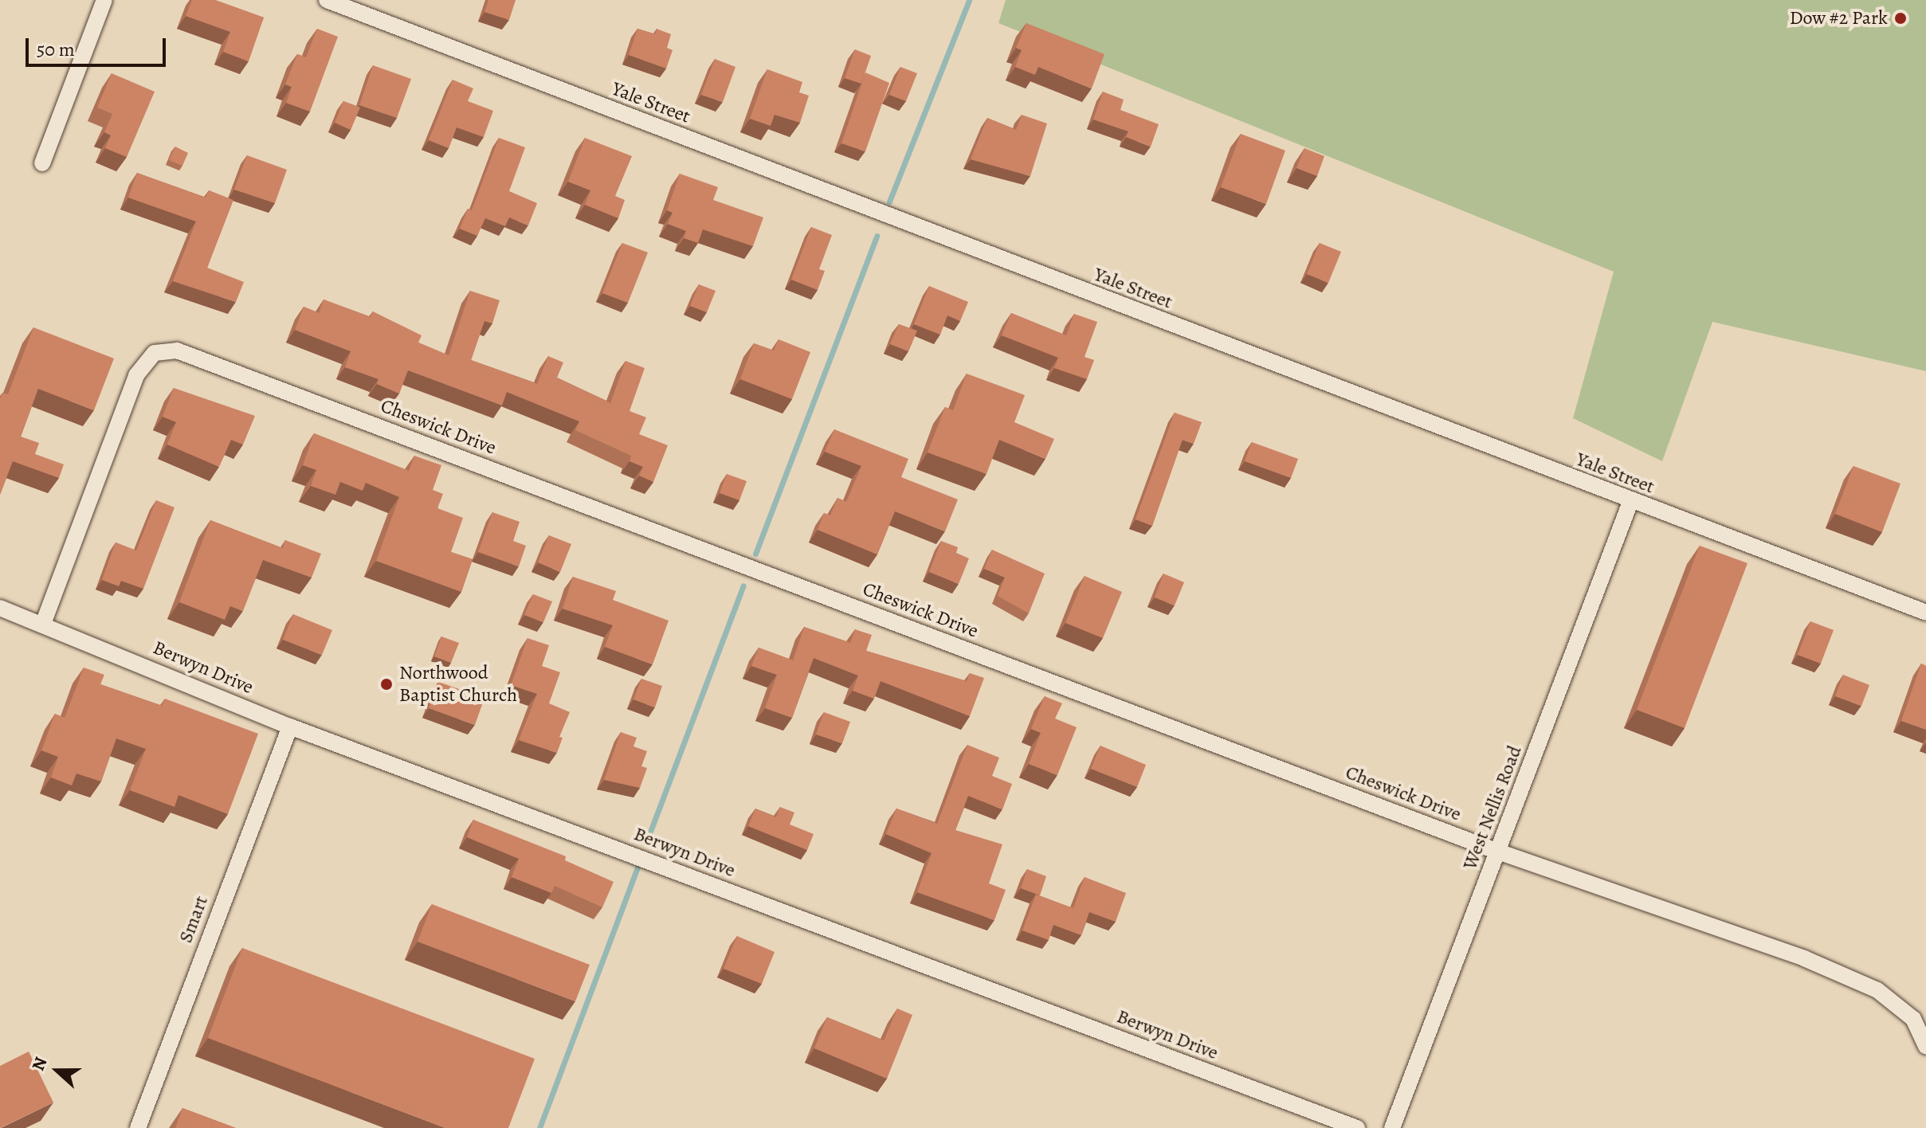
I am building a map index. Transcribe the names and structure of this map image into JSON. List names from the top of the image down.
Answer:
{
  "streets": {
    "street": [
      "Yale Street",
      "Cheswick Drive",
      "Berwyn Drive",
      "West Nellis Road",
      "Smart"
    ]
  },
  "crossings": [
    ["Yale Street", "West Nellis Road"],
    ["Cheswick Drive", "Berwyn Drive"],
    ["Cheswick Drive", "West Nellis Road"],
    ["Berwyn Drive", "Smart"]
  ],
  "places": ["Dow #2 Park", "Northwood Baptist Church"],
  "scale_bar": "50 m",
  "north": "left"
}
